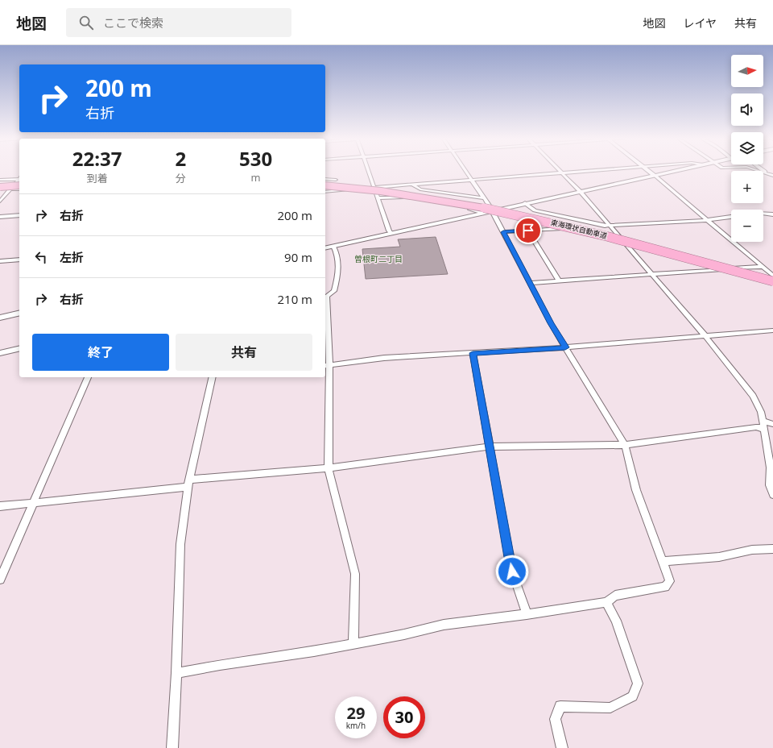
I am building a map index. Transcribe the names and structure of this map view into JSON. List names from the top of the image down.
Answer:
{
  "streets": {
    "highway": ["東海環状自動車道"]
  },
  "districts": ["曽根町二丁目"],
  "north": "right",
  "page": {
    "header": "地図",
    "search": "ここで検索",
    "nav": ["地図", "レイヤ", "共有"],
    "map_buttons": ["+", "−"],
    "turn": ["200 m", "右折"],
    "eta": [
      "22:37",
      "到着",
      "2",
      "分",
      "530",
      "m"
    ],
    "list": [
      {
        "name": "右折",
        "value": "200 m"
      },
      {
        "name": "左折",
        "value": "90 m"
      },
      {
        "name": "右折",
        "value": "210 m"
      }
    ],
    "buttons": ["終了", "共有"],
    "speed": "29 km/h",
    "limit": "30"
  }
}
